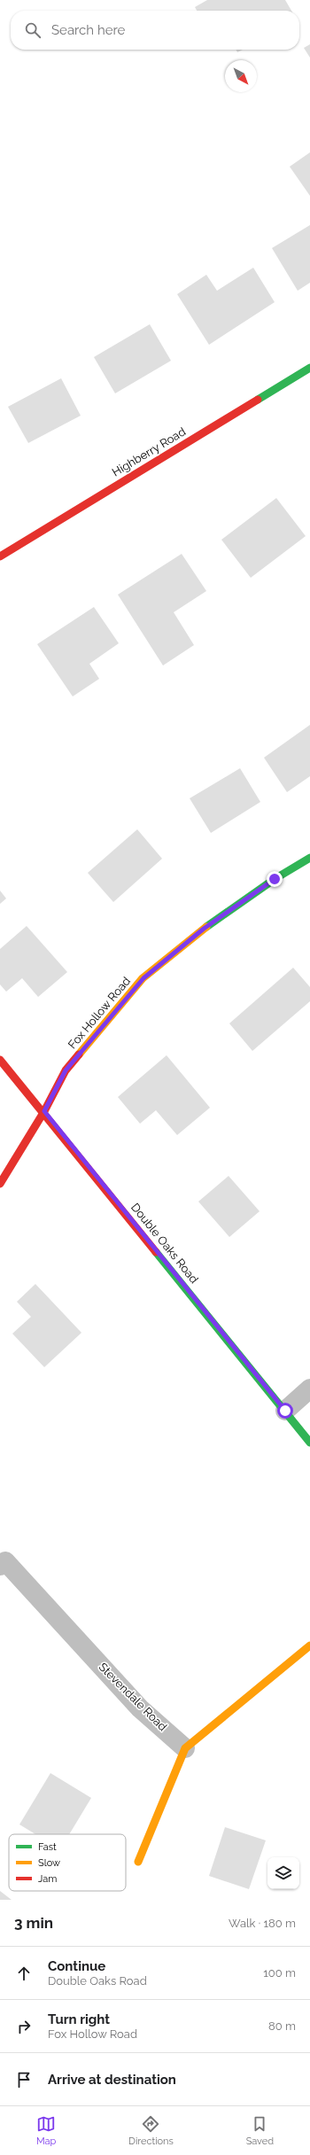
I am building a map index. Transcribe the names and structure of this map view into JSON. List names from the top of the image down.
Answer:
{
  "streets": {
    "street": [
      "Highberry Road",
      "Fox Hollow Road",
      "Double Oaks Road",
      "Stevendale Road"
    ]
  },
  "crossings": [
    ["Fox Hollow Road", "Double Oaks Road"]
  ],
  "legend": ["Fast", "Slow", "Jam"],
  "north": "bottom right",
  "page": {
    "search": "Search here",
    "heading": ["3 min", "Walk · 180 m"],
    "list": [
      ["Continue", "Double Oaks Road", "100 m"],
      ["Turn right", "Fox Hollow Road", "80 m"],
      "Arrive at destination"
    ],
    "nav": ["Map", "Directions", "Saved"]
  }
}
